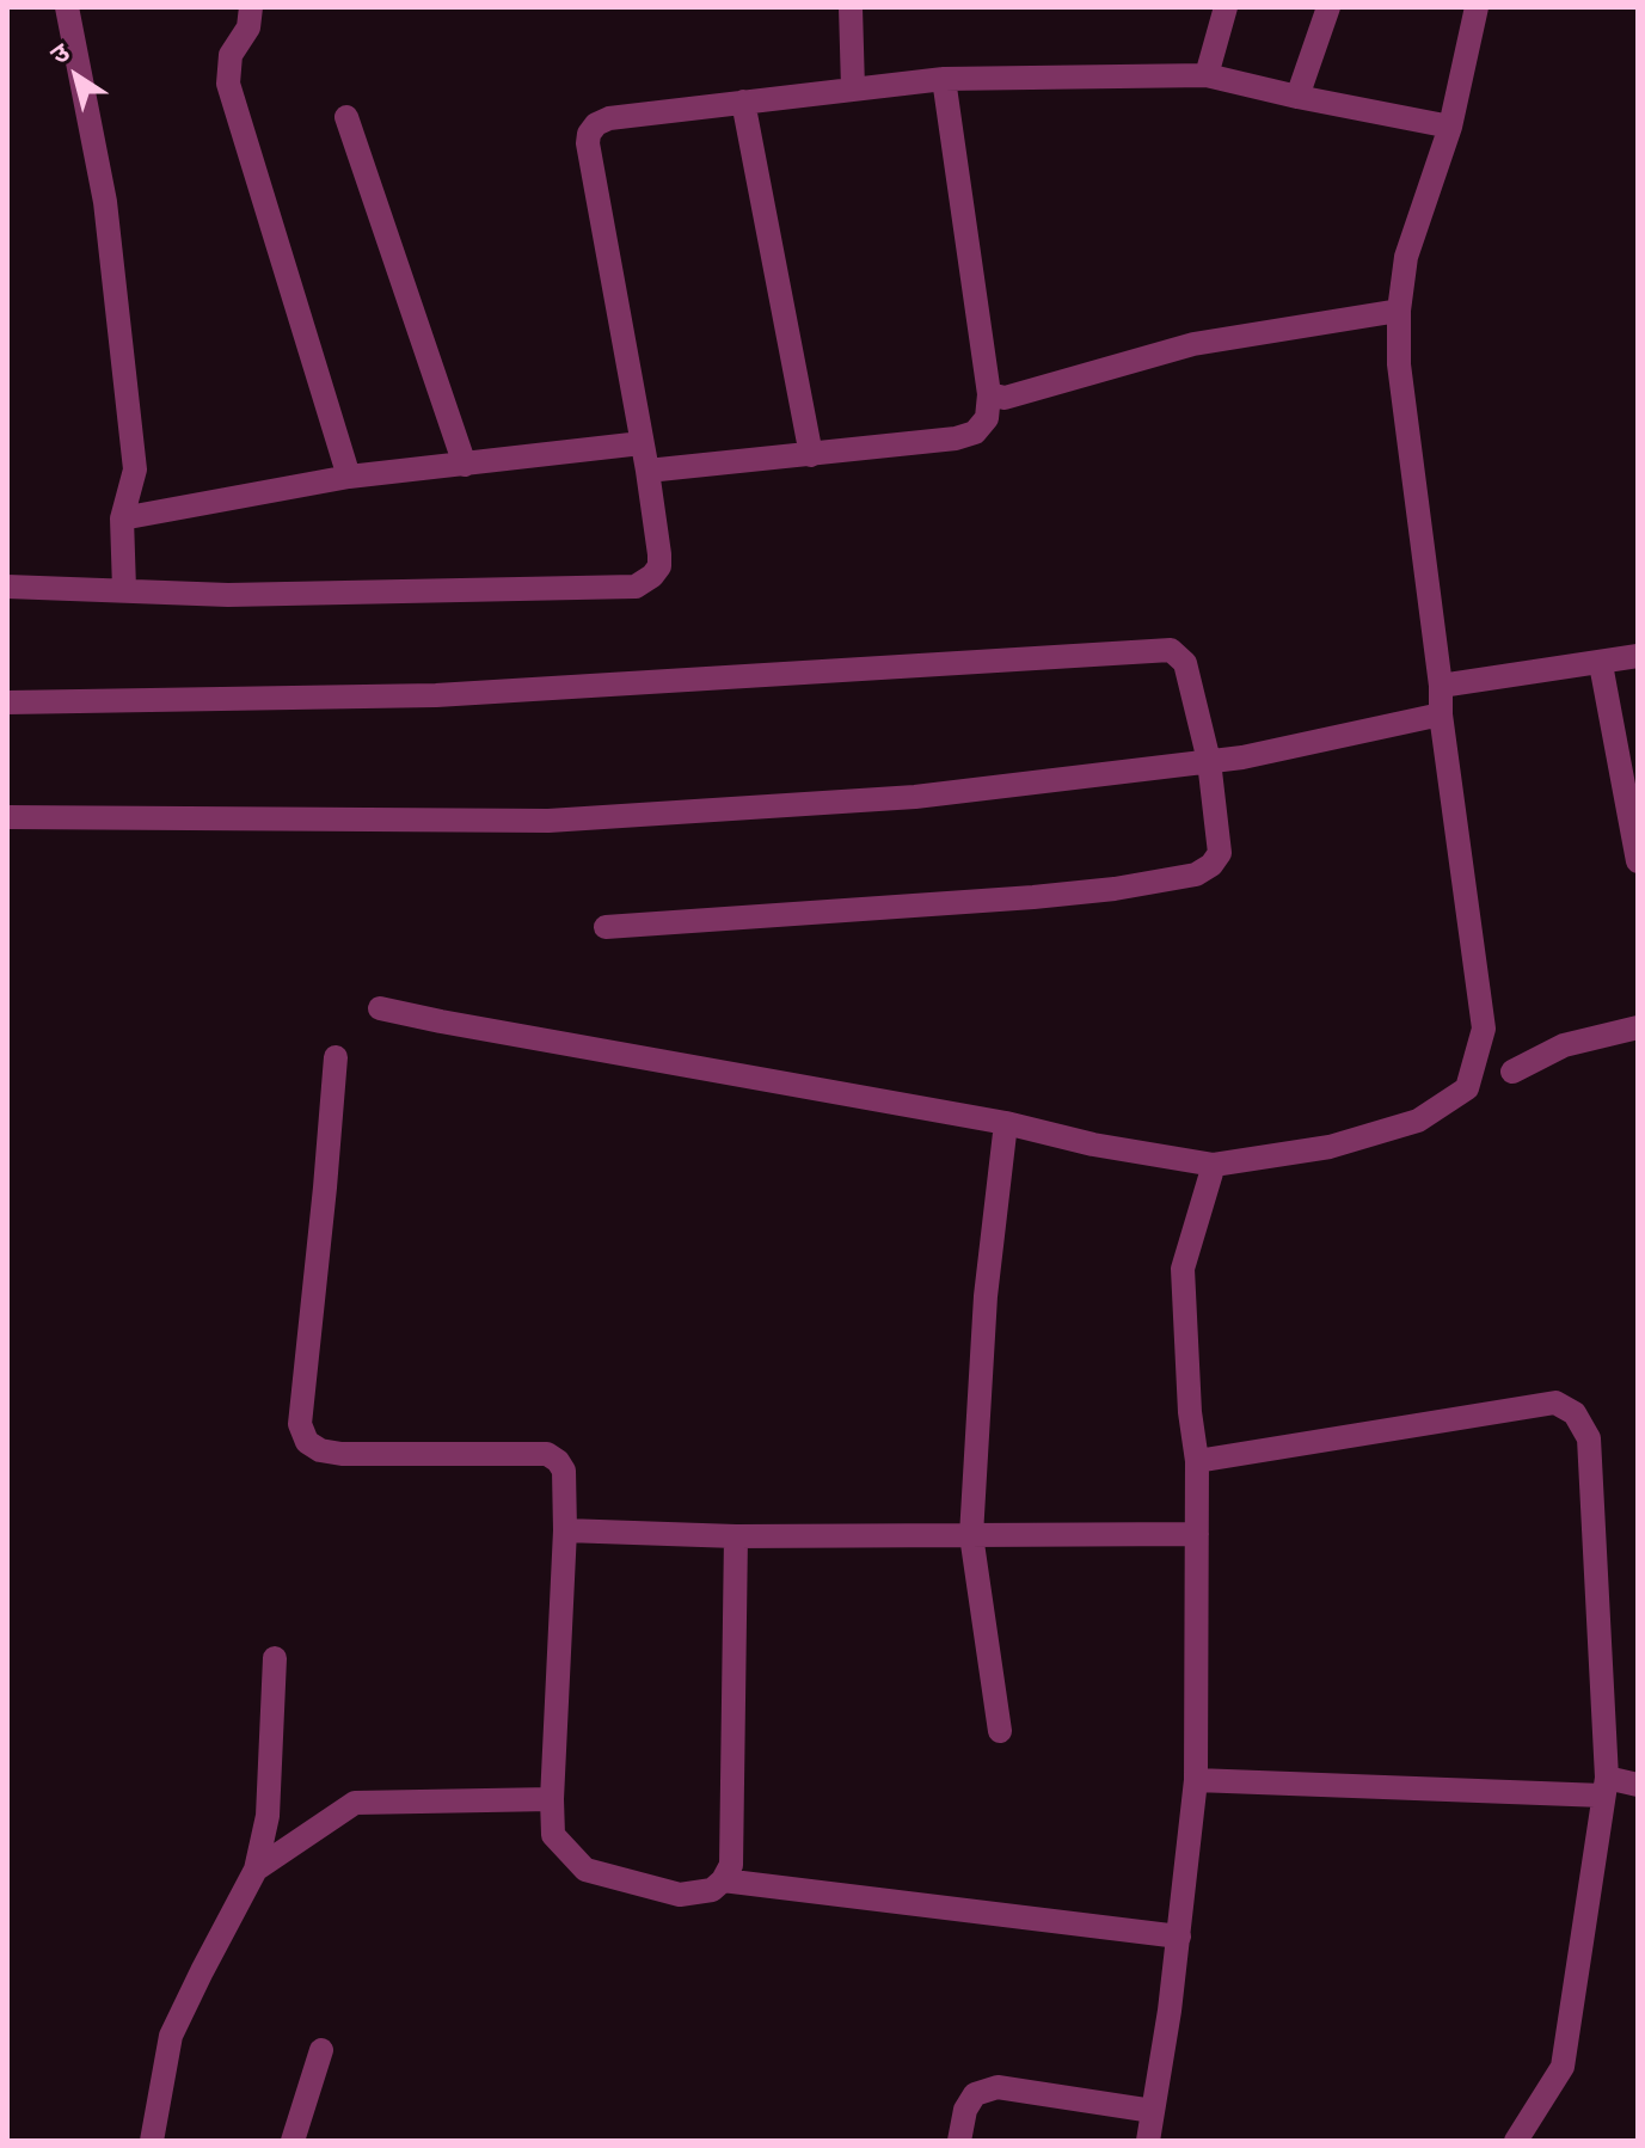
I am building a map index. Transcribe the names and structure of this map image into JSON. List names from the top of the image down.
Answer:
{
  "north": "top left"
}
